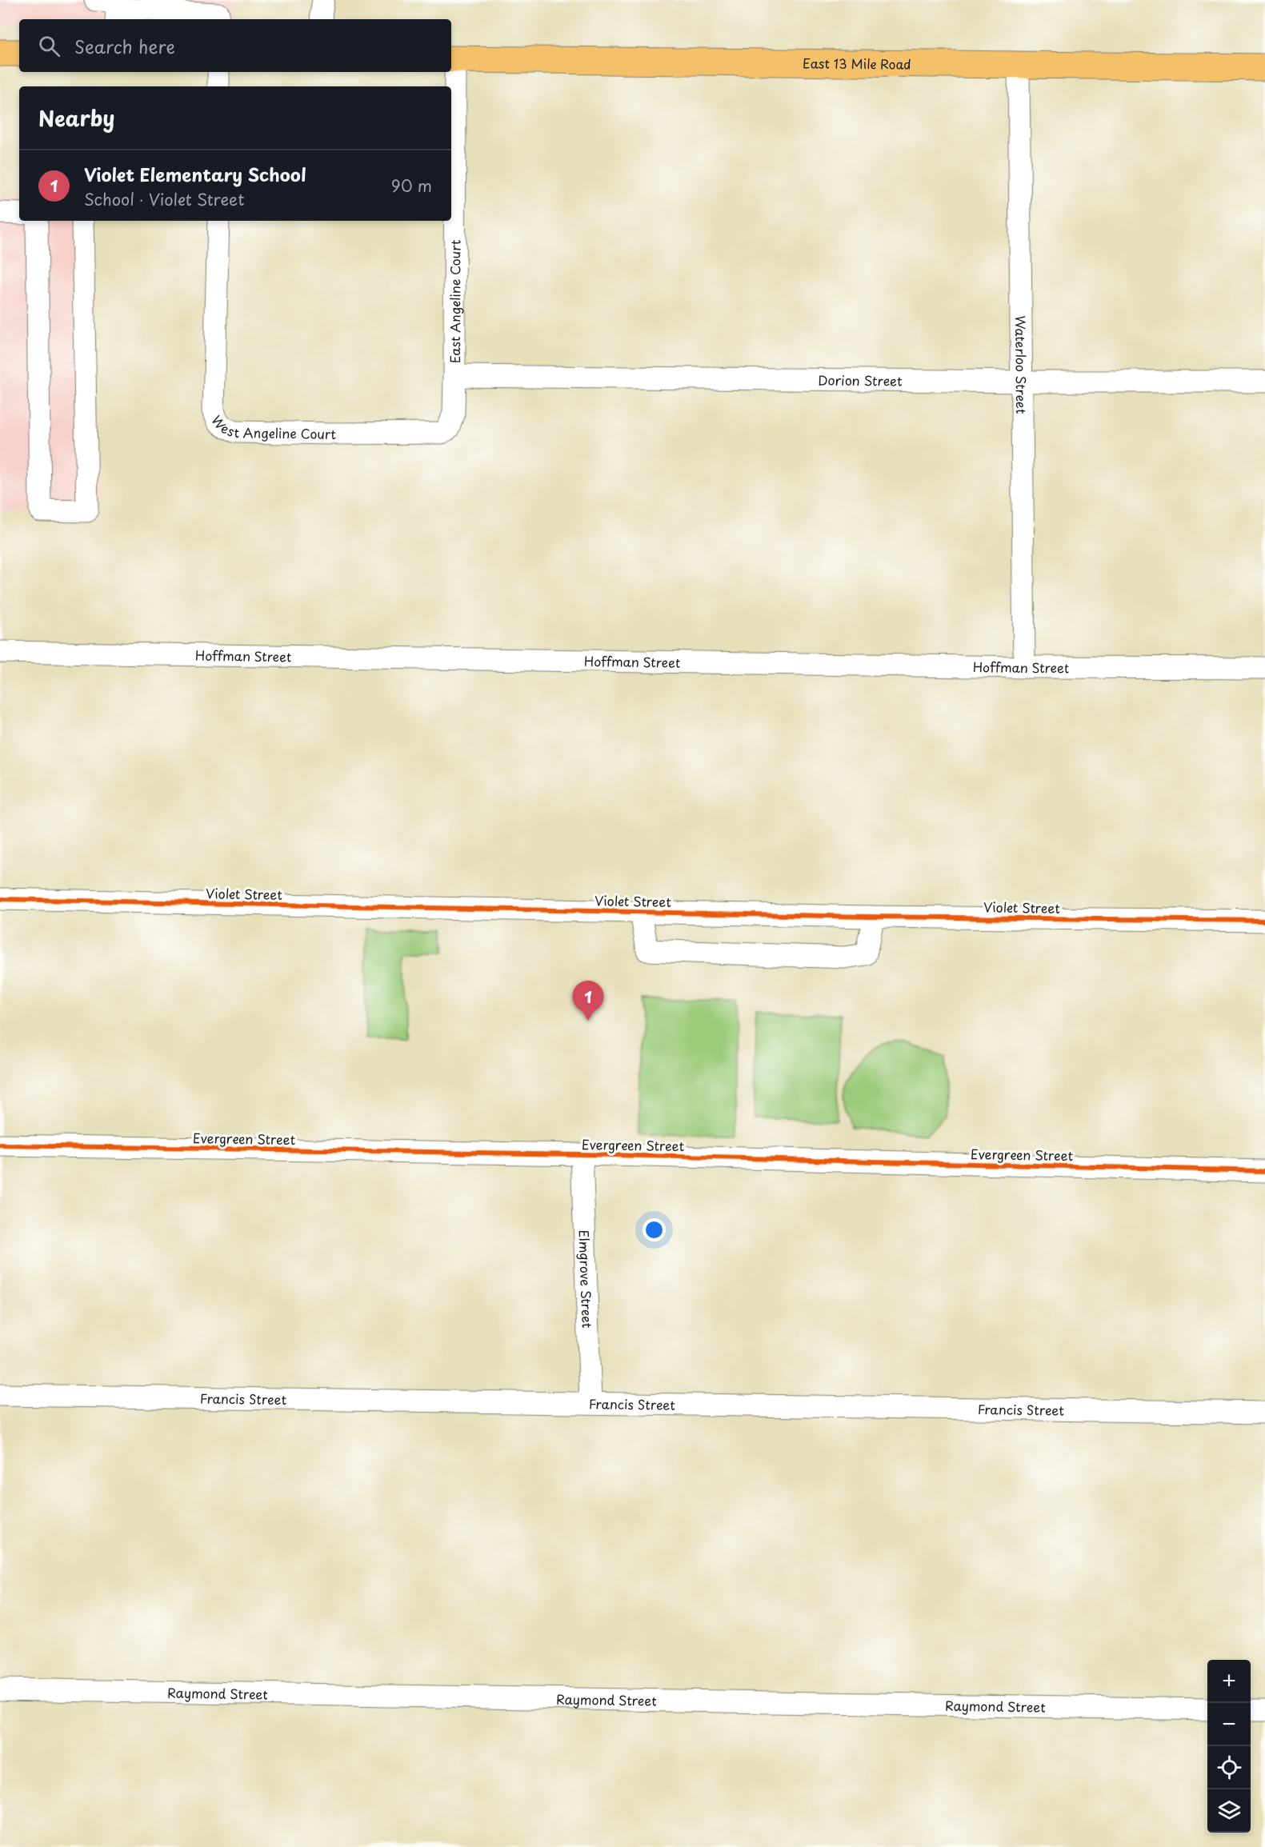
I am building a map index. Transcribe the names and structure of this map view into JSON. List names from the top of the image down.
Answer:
{
  "streets": {
    "main road": ["East 13 Mile Road"],
    "street": [
      "East Angeline Court",
      "Waterloo Street",
      "Dorion Street",
      "West Angeline Court",
      "Hoffman Street",
      "Violet Street",
      "Evergreen Street",
      "Elmgrove Street",
      "Francis Street",
      "Raymond Street"
    ]
  },
  "crossings": [
    ["East 13 Mile Road", "East Angeline Court"],
    ["East 13 Mile Road", "Waterloo Street"],
    ["East Angeline Court", "Dorion Street"],
    ["East Angeline Court", "West Angeline Court"],
    ["Waterloo Street", "Dorion Street"],
    ["Waterloo Street", "Hoffman Street"],
    ["Evergreen Street", "Elmgrove Street"],
    ["Elmgrove Street", "Francis Street"]
  ],
  "page": {
    "search": "Search here",
    "heading": "Nearby",
    "list": [
      {
        "mark": "1",
        "name": "Violet Elementary School",
        "note": "School · Violet Street",
        "value": "90 m"
      }
    ],
    "pins": "1",
    "map_buttons": ["+", "−"]
  }
}
